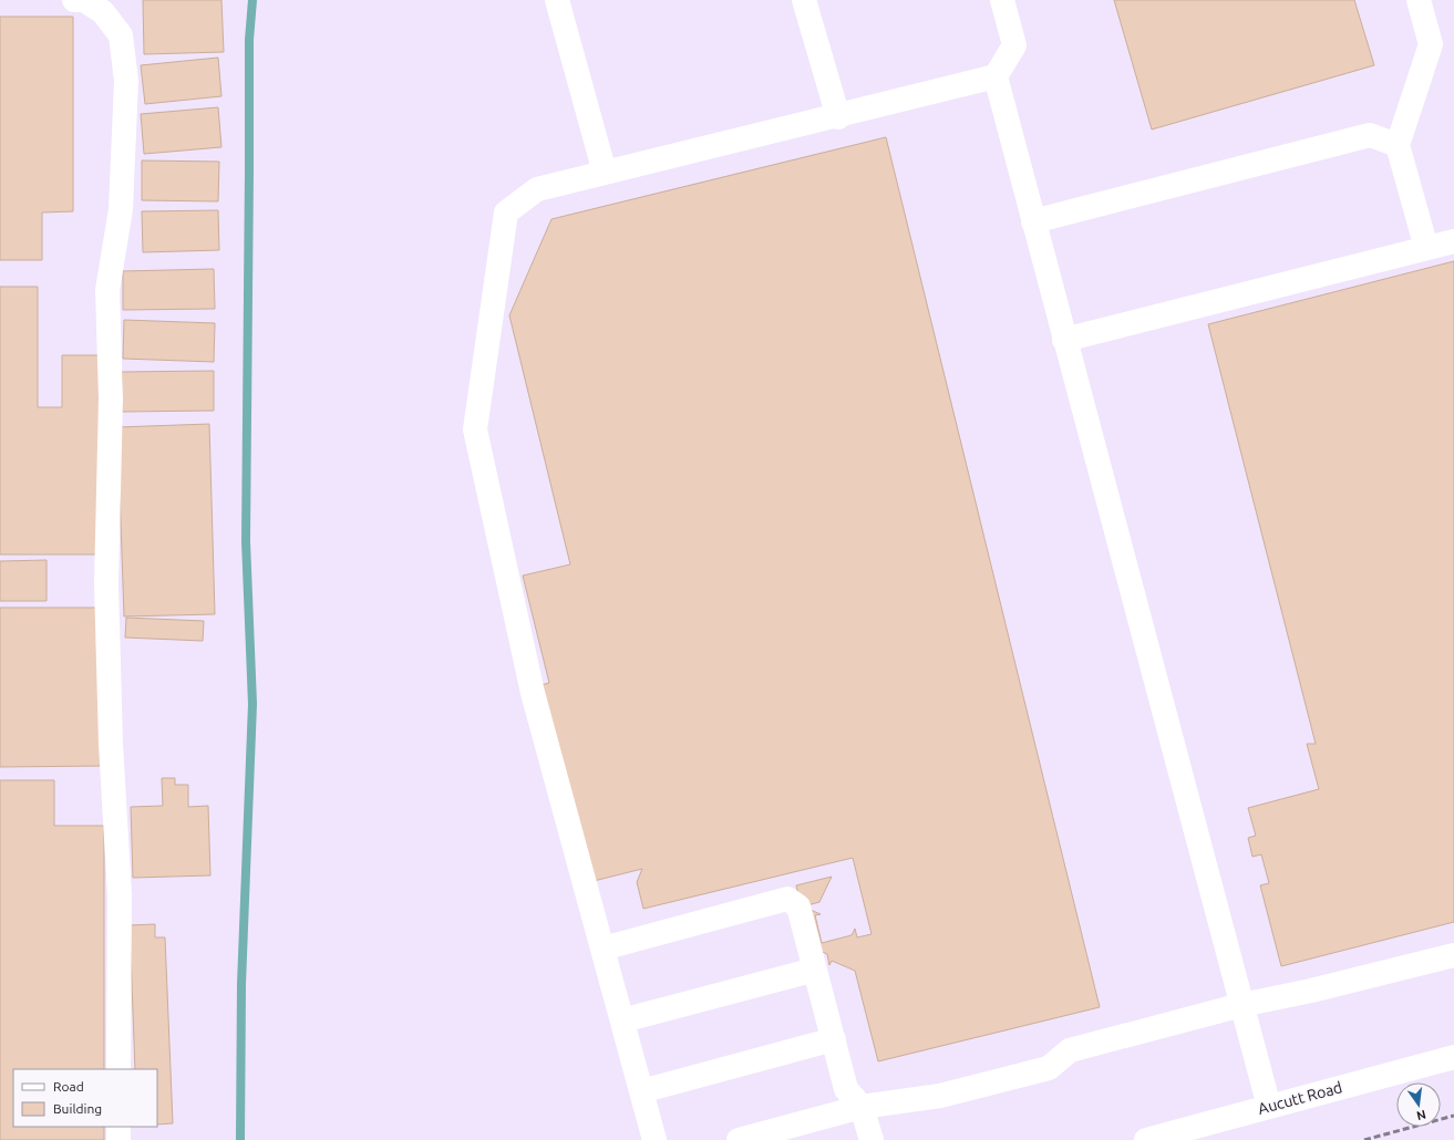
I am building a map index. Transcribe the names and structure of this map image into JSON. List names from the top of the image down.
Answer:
{
  "streets": {
    "street": ["Aucutt Road"]
  },
  "legend": ["Road", "Building"],
  "north": "bottom"
}
